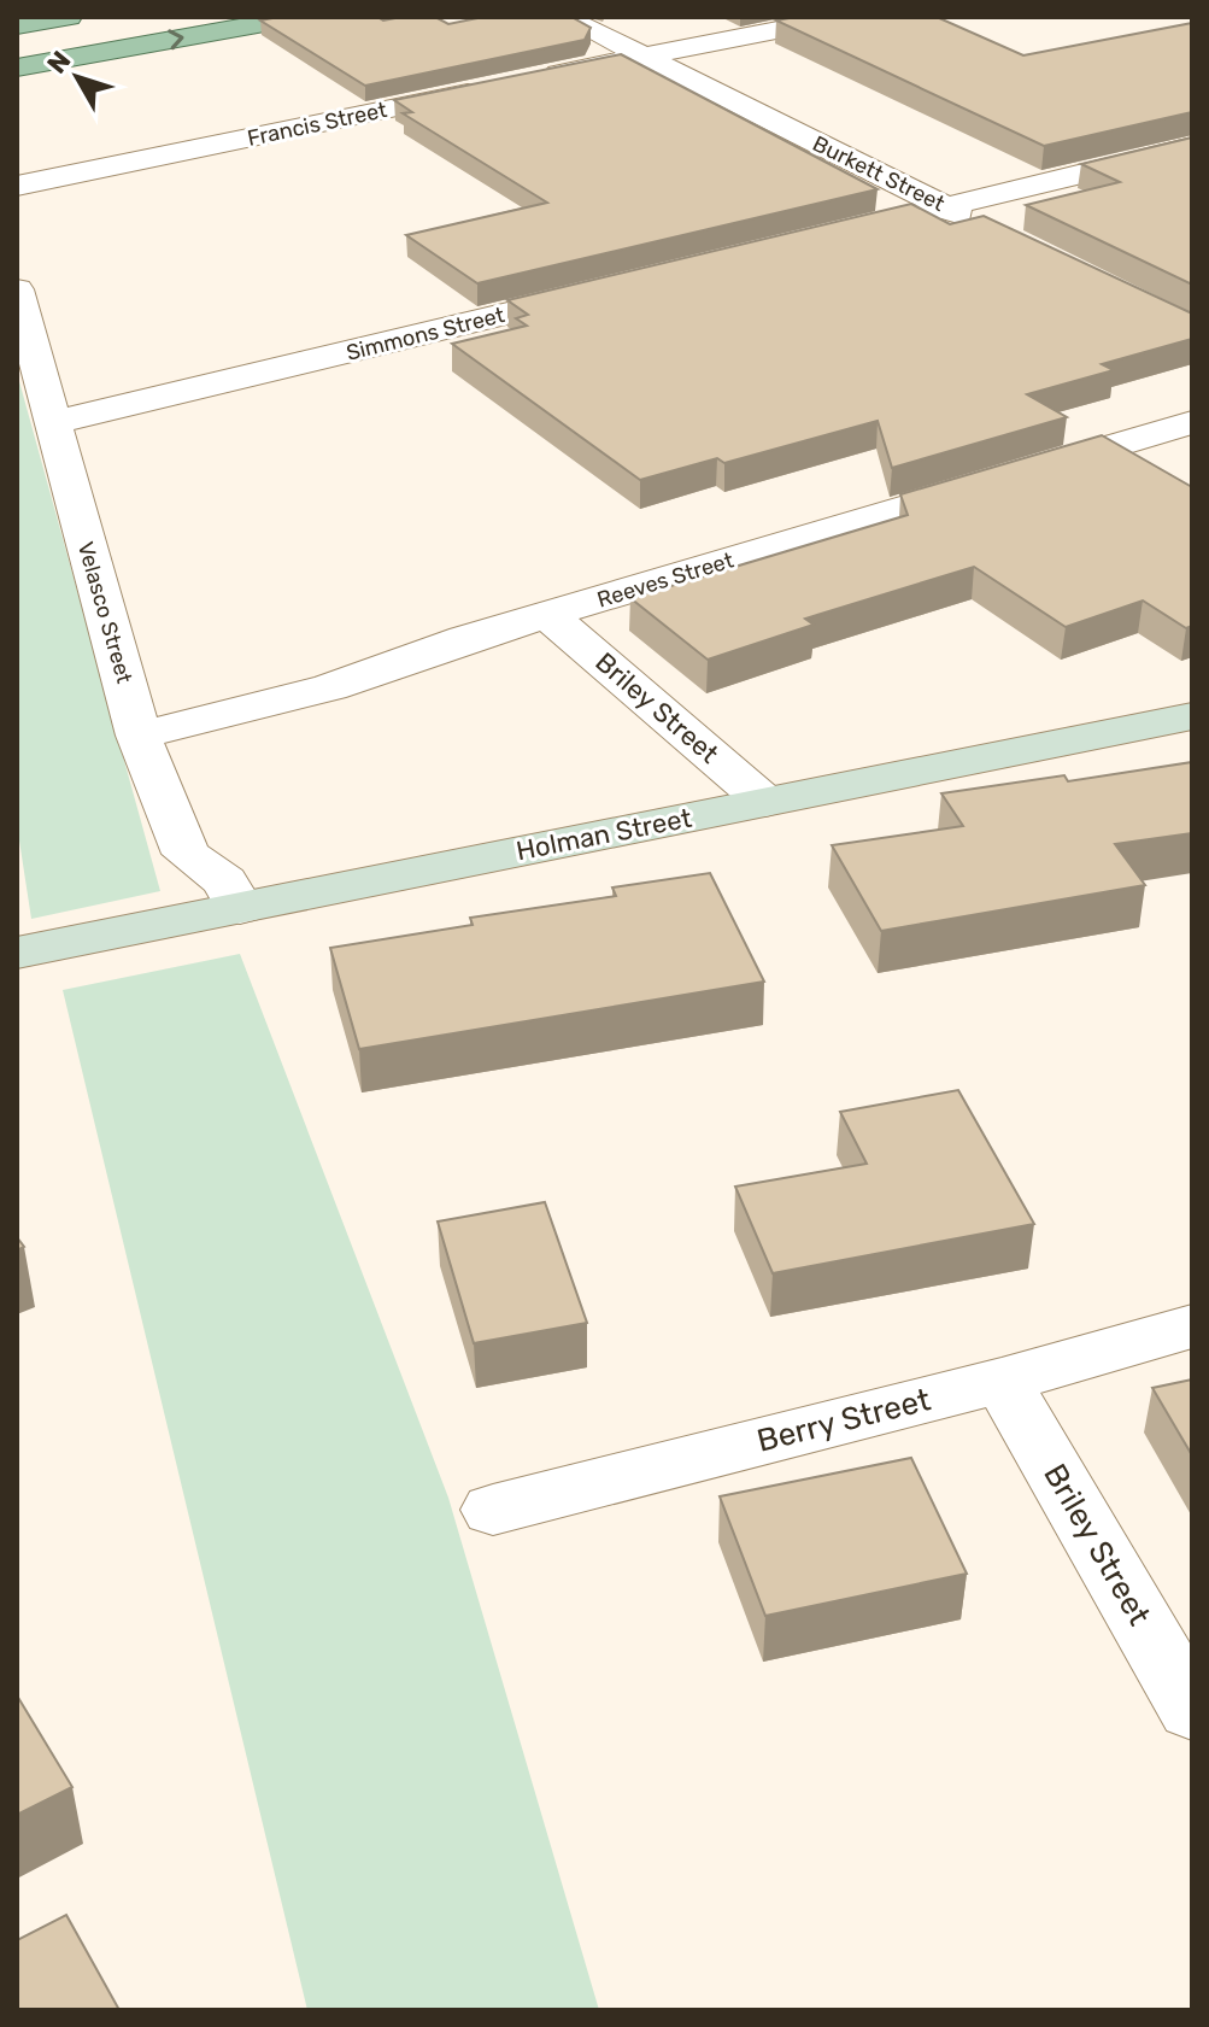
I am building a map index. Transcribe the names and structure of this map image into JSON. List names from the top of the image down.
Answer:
{
  "streets": {
    "street": [
      "Francis Street",
      "Burkett Street",
      "Simmons Street",
      "Reeves Street",
      "Velasco Street",
      "Briley Street",
      "Holman Street",
      "Berry Street"
    ]
  },
  "crossings": [
    ["Simmons Street", "Velasco Street"],
    ["Reeves Street", "Velasco Street"],
    ["Reeves Street", "Briley Street"],
    ["Velasco Street", "Holman Street"],
    ["Briley Street", "Holman Street"],
    ["Briley Street", "Berry Street"]
  ],
  "north": "top left"
}
